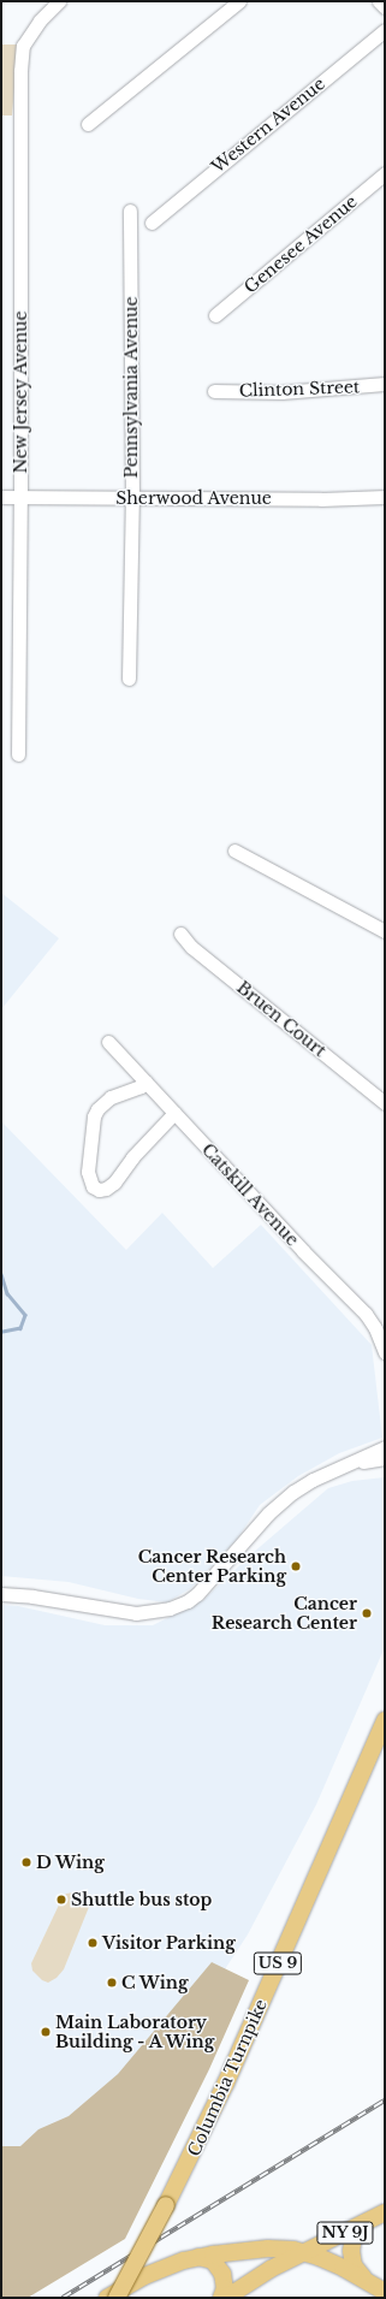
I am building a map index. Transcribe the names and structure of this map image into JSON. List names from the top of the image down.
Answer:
{
  "streets": {
    "main road": ["US 9", "Columbia Turnpike", "NY 9J"],
    "street": [
      "Western Avenue",
      "Genesee Avenue",
      "Pennsylvania Avenue",
      "Clinton Street",
      "New Jersey Avenue",
      "Sherwood Avenue",
      "Bruen Court",
      "Catskill Avenue"
    ]
  },
  "crossings": [
    ["Pennsylvania Avenue", "Sherwood Avenue"],
    ["New Jersey Avenue", "Sherwood Avenue"]
  ],
  "places": [
    "Cancer Research Center Parking",
    "Cancer Research Center",
    "D Wing",
    "Shuttle bus stop",
    "Visitor Parking",
    "C Wing",
    "Main Laboratory Building - A Wing"
  ]
}
